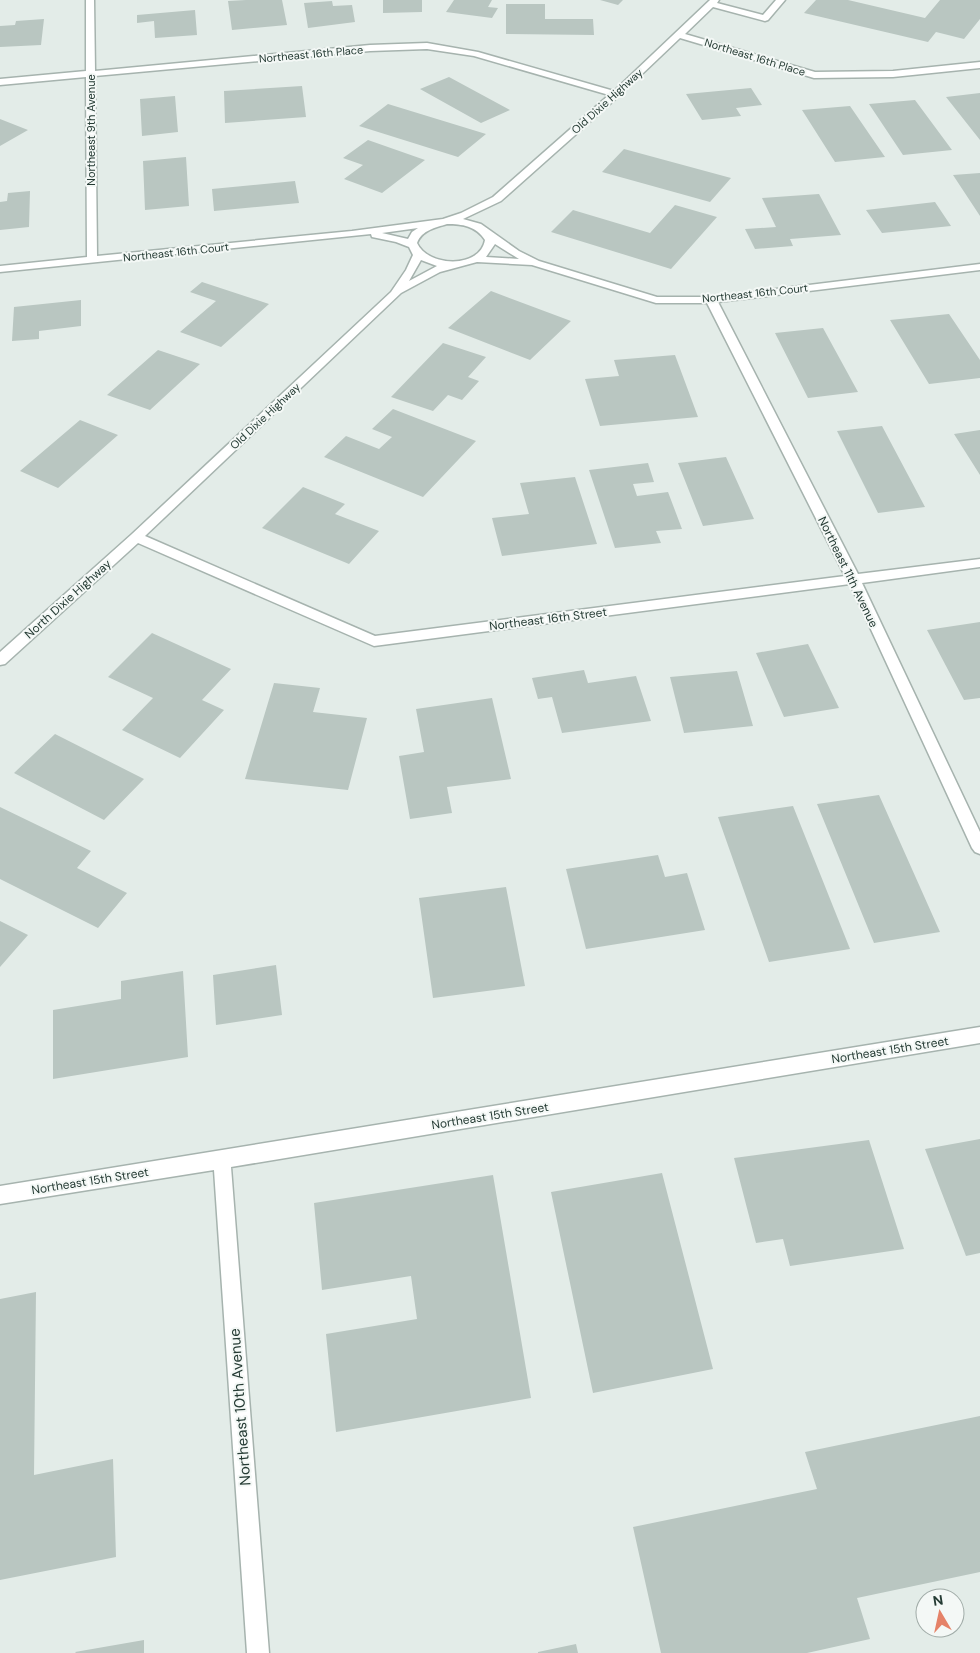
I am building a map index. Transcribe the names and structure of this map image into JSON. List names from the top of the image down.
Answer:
{
  "streets": {
    "street": [
      "Northeast 16th Place",
      "Old Dixie Highway",
      "Northeast 9th Avenue",
      "Northeast 16th Court",
      "Northeast 11th Avenue",
      "North Dixie Highway",
      "Northeast 16th Street",
      "Northeast 15th Street",
      "Northeast 10th Avenue"
    ]
  },
  "crossings": [
    ["Northeast 16th Place", "Old Dixie Highway"],
    ["Northeast 16th Place", "Northeast 9th Avenue"],
    ["Old Dixie Highway", "Northeast 16th Court"],
    ["Old Dixie Highway", "North Dixie Highway"],
    ["Old Dixie Highway", "Northeast 16th Street"],
    ["Northeast 9th Avenue", "Northeast 16th Court"],
    ["Northeast 16th Court", "Northeast 11th Avenue"],
    ["Northeast 11th Avenue", "Northeast 16th Street"],
    ["North Dixie Highway", "Northeast 16th Street"],
    ["Northeast 15th Street", "Northeast 10th Avenue"]
  ],
  "north": "top"
}
